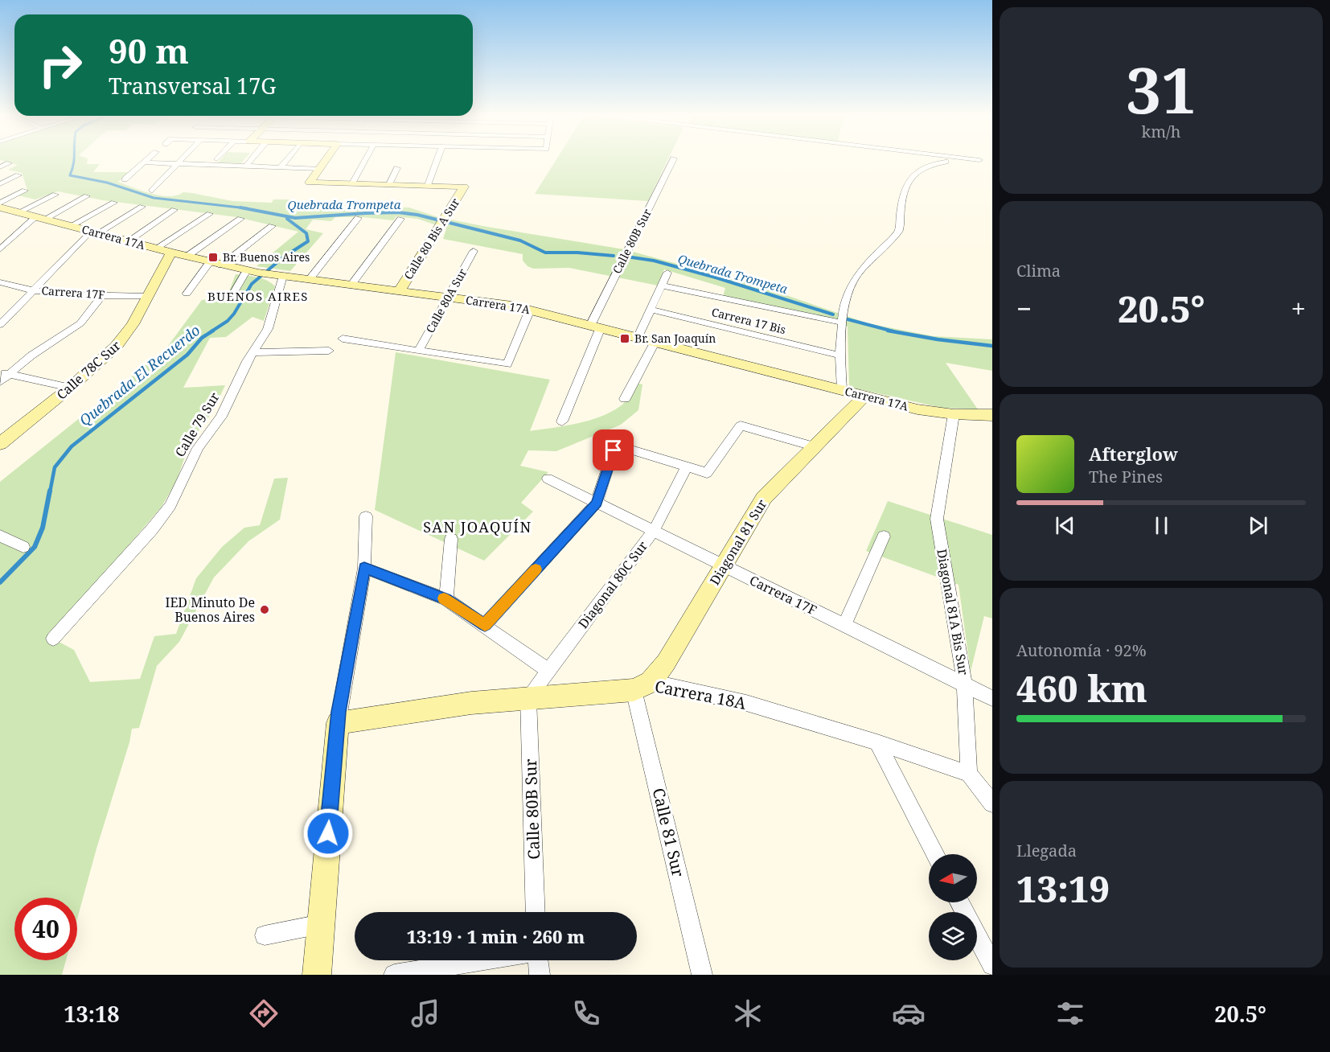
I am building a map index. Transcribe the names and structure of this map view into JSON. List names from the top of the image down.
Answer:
{
  "streets": {
    "street": [
      "Carrera 17A",
      "Calle 80 Bis A Sur",
      "Calle 80B Sur",
      "Carrera 17F",
      "Calle 80A Sur",
      "Carrera 17 Bis",
      "Calle 78C Sur",
      "Calle 79 Sur",
      "Diagonal 81 Sur",
      "Diagonal 80C Sur",
      "Diagonal 81A Bis Sur",
      "Carrera 18A",
      "Calle 81 Sur"
    ]
  },
  "crossings": [
    ["Carrera 17A", "Calle 80 Bis A Sur"],
    ["Carrera 17A", "Calle 80B Sur"],
    ["Carrera 17A", "Calle 80A Sur"],
    ["Carrera 17A", "Calle 78C Sur"],
    ["Carrera 17A", "Calle 79 Sur"],
    ["Carrera 17A", "Diagonal 81 Sur"],
    ["Carrera 17A", "Diagonal 81A Bis Sur"],
    ["Calle 80B Sur", "Diagonal 80C Sur"],
    ["Calle 80B Sur", "Carrera 18A"],
    ["Carrera 17F", "Calle 78C Sur"],
    ["Carrera 17F", "Diagonal 81 Sur"],
    ["Carrera 17F", "Diagonal 80C Sur"],
    ["Carrera 17F", "Diagonal 81A Bis Sur"],
    ["Diagonal 81 Sur", "Carrera 18A"],
    ["Diagonal 81 Sur", "Calle 81 Sur"],
    ["Diagonal 80C Sur", "Carrera 18A"],
    ["Diagonal 81A Bis Sur", "Carrera 18A"],
    ["Carrera 18A", "Calle 81 Sur"]
  ],
  "districts": ["BUENOS AIRES", "SAN JOAQUÍN"],
  "water": ["Quebrada Trompeta", "Quebrada El Recuerdo"],
  "places": {
    "transit": ["Br. Buenos Aires", "Br. San Joaquín"],
    "other": ["IED Minuto De Buenos Aires"]
  },
  "north": "left",
  "page": {
    "tile": [
      ["31", "km/h"],
      "Clima",
      ["Autonomía · 92%", "460 km"],
      ["Llegada", "13:19"]
    ],
    "turn": ["90 m", "Transversal 17G"],
    "heat": ["−", "20.5°", "+"],
    "song": ["Afterglow", "The Pines"],
    "limit": "40",
    "trip": "13:19 · 1 min · 260 m",
    "tabs": ["13:18", "20.5°"]
  }
}
